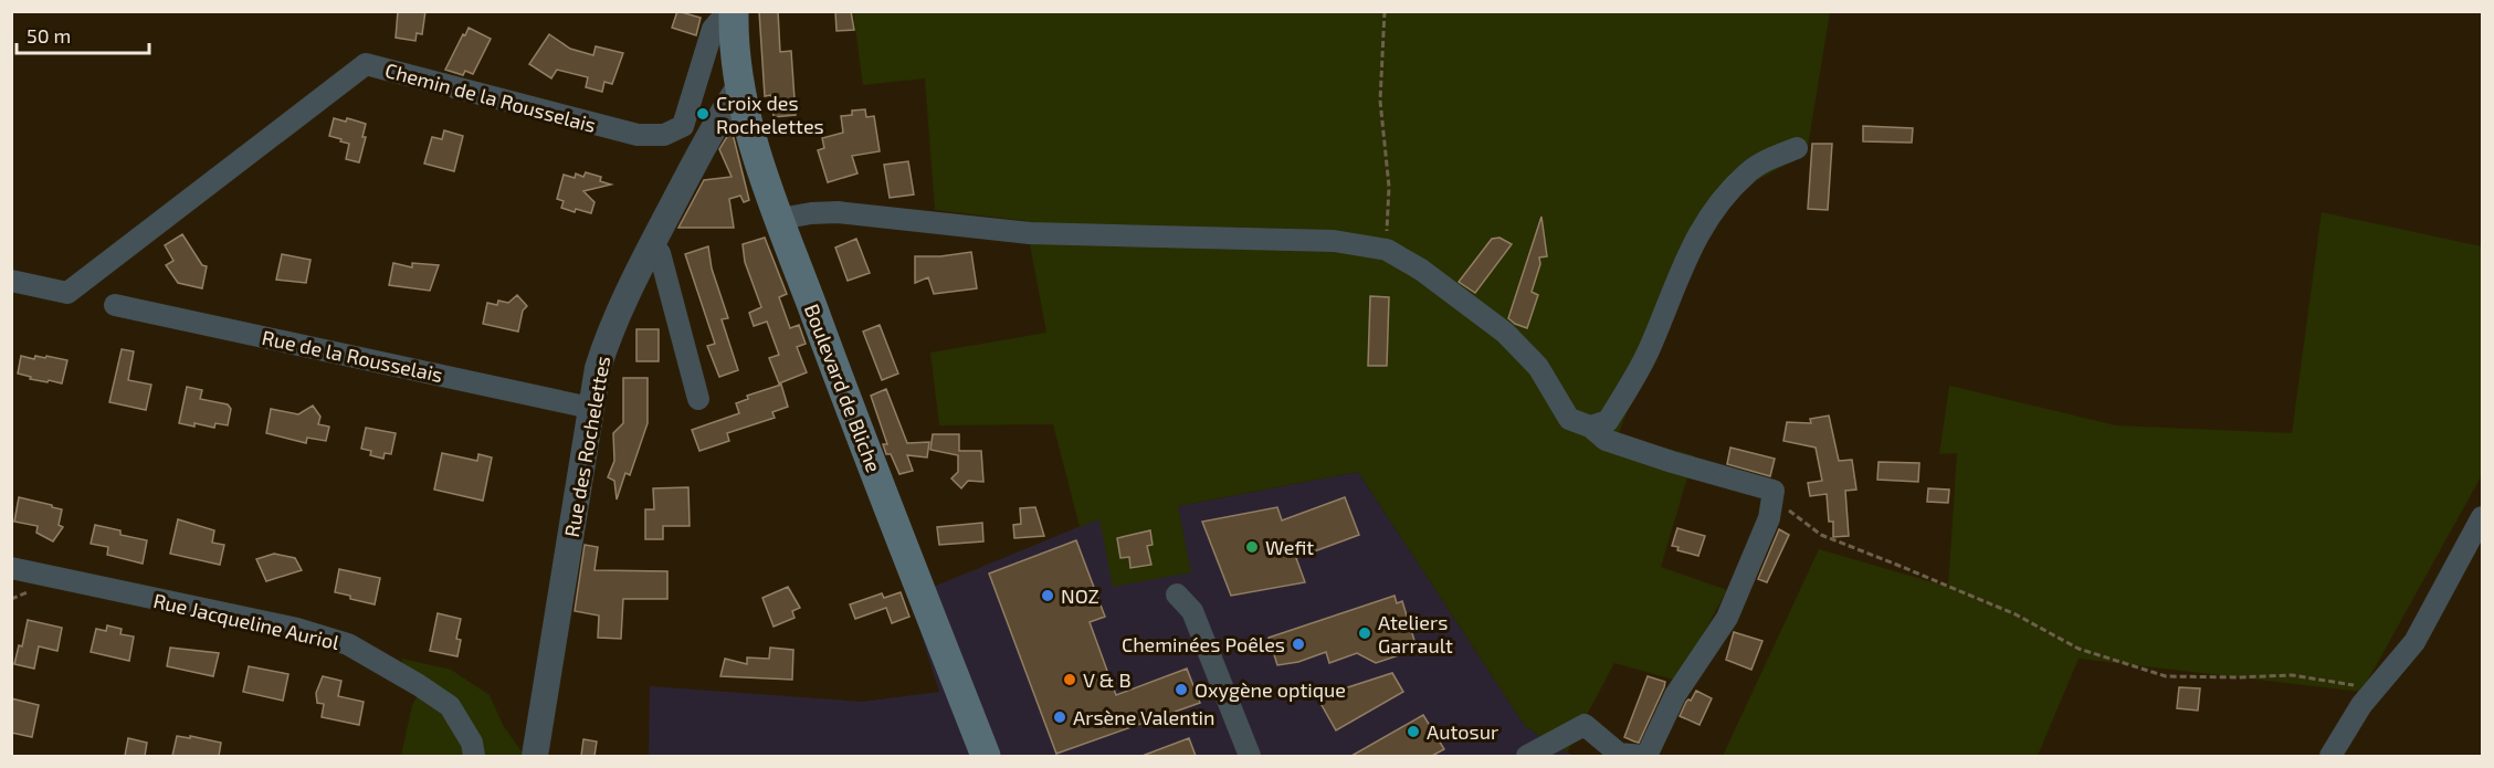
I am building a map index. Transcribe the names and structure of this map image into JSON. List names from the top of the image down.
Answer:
{
  "streets": {
    "main road": ["Boulevard de Bliche"],
    "street": [
      "Chemin de la Rousselais",
      "Rue de la Rousselais",
      "Rue des Rochelettes",
      "Rue Jacqueline Auriol"
    ]
  },
  "crossings": [
    ["Rue de la Rousselais", "Rue des Rochelettes"],
    ["Boulevard de Bliche", "Rue des Rochelettes"]
  ],
  "places": [
    "Croix des Rochelettes",
    "Wefit",
    "NOZ",
    "Ateliers Garrault",
    "Cheminées Poêles",
    "V & B",
    "Oxygène optique",
    "Arsène Valentin",
    "Autosur"
  ],
  "scale_bar": "50 m"
}
